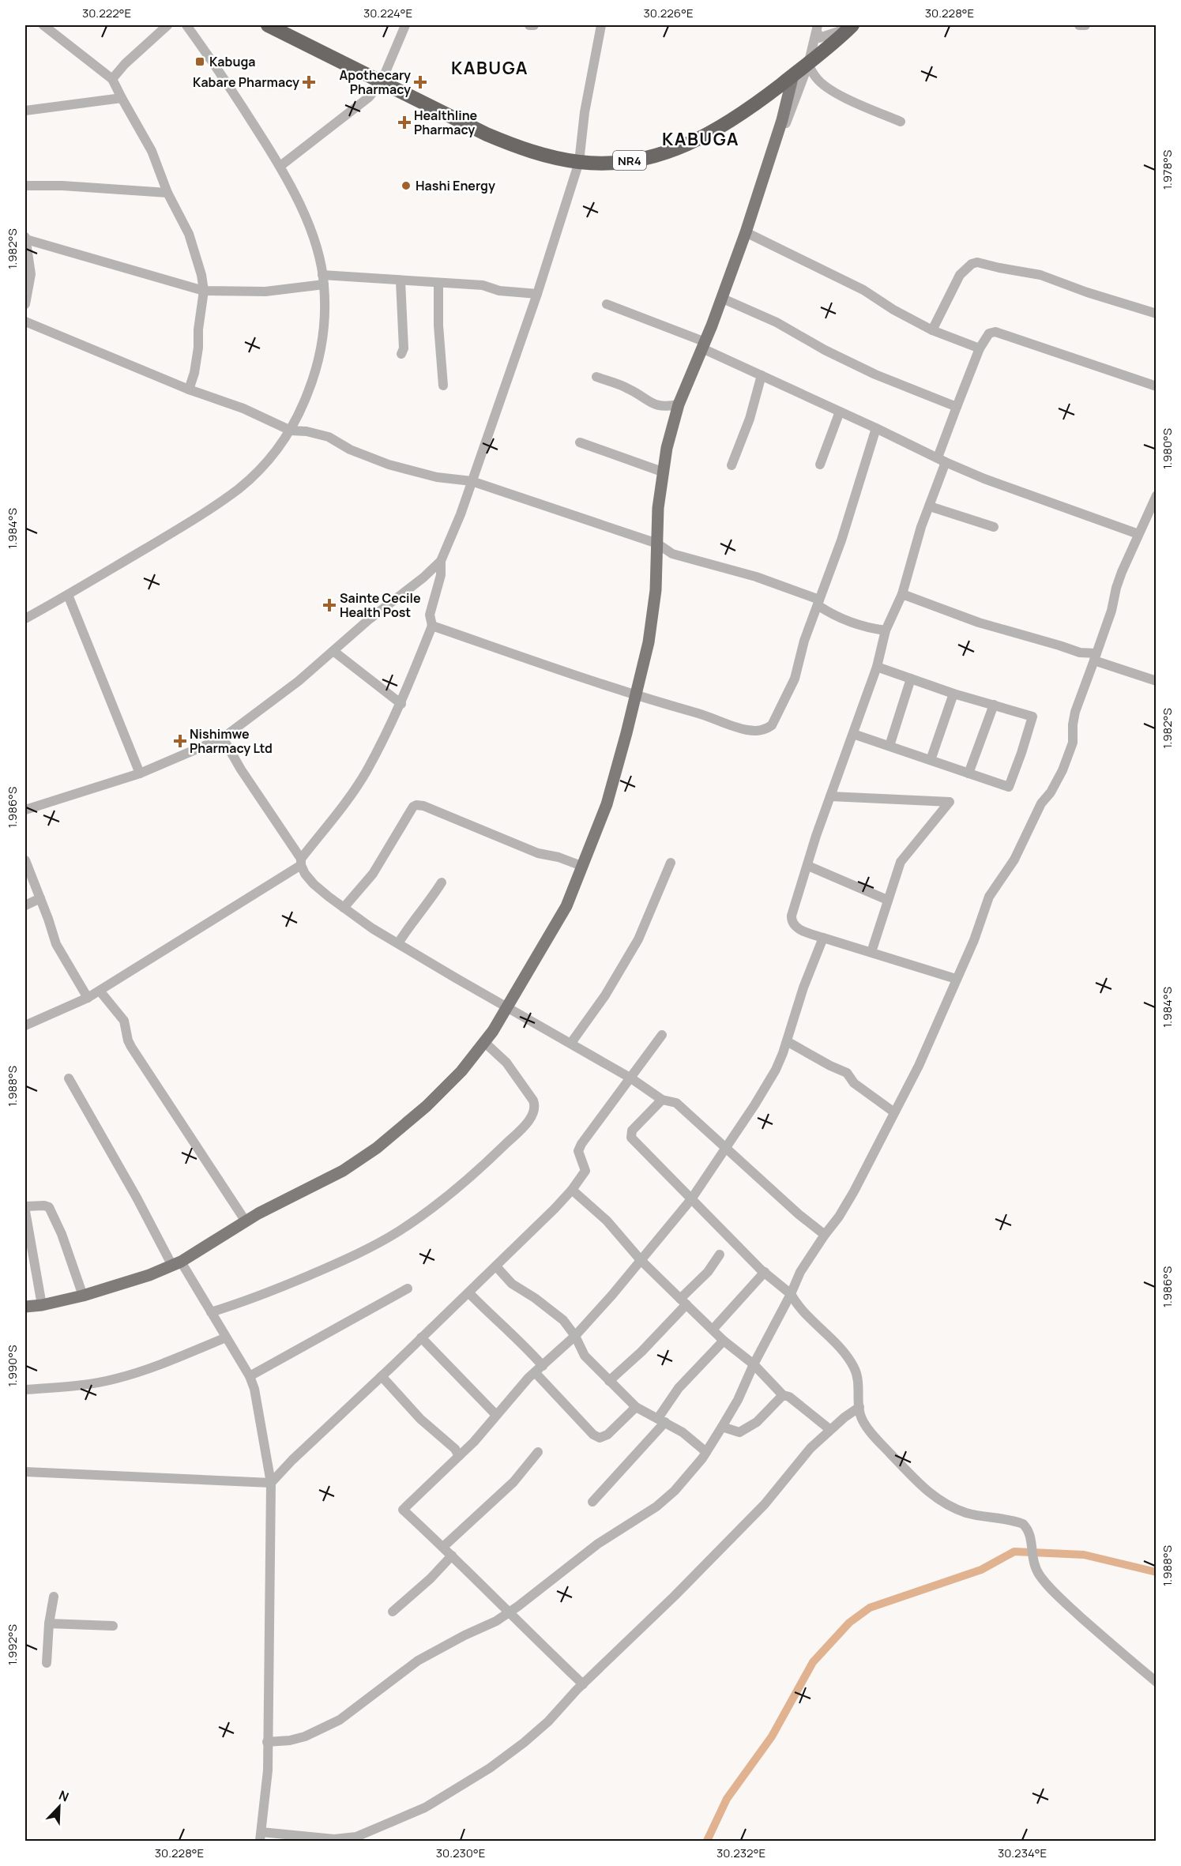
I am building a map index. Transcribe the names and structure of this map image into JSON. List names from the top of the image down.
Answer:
{
  "streets": {
    "highway": ["NR4"]
  },
  "districts": ["KABUGA", "KABUGA"],
  "places": {
    "transit": ["Kabuga"],
    "health": [
      "Kabare Pharmacy",
      "Apothecary Pharmacy",
      "Healthline Pharmacy",
      "Sainte Cecile Health Post",
      "Nishimwe Pharmacy Ltd"
    ],
    "other": ["Hashi Energy"]
  },
  "north": "top right",
  "coordinates": [
    "30.222°E",
    "30.224°E",
    "30.226°E",
    "30.228°E",
    "1.978°S",
    "1.982°S",
    "1.980°S",
    "1.984°S",
    "1.986°S",
    "1.988°S",
    "1.990°S",
    "1.992°S",
    "30.230°E",
    "30.232°E",
    "30.234°E"
  ]
}
